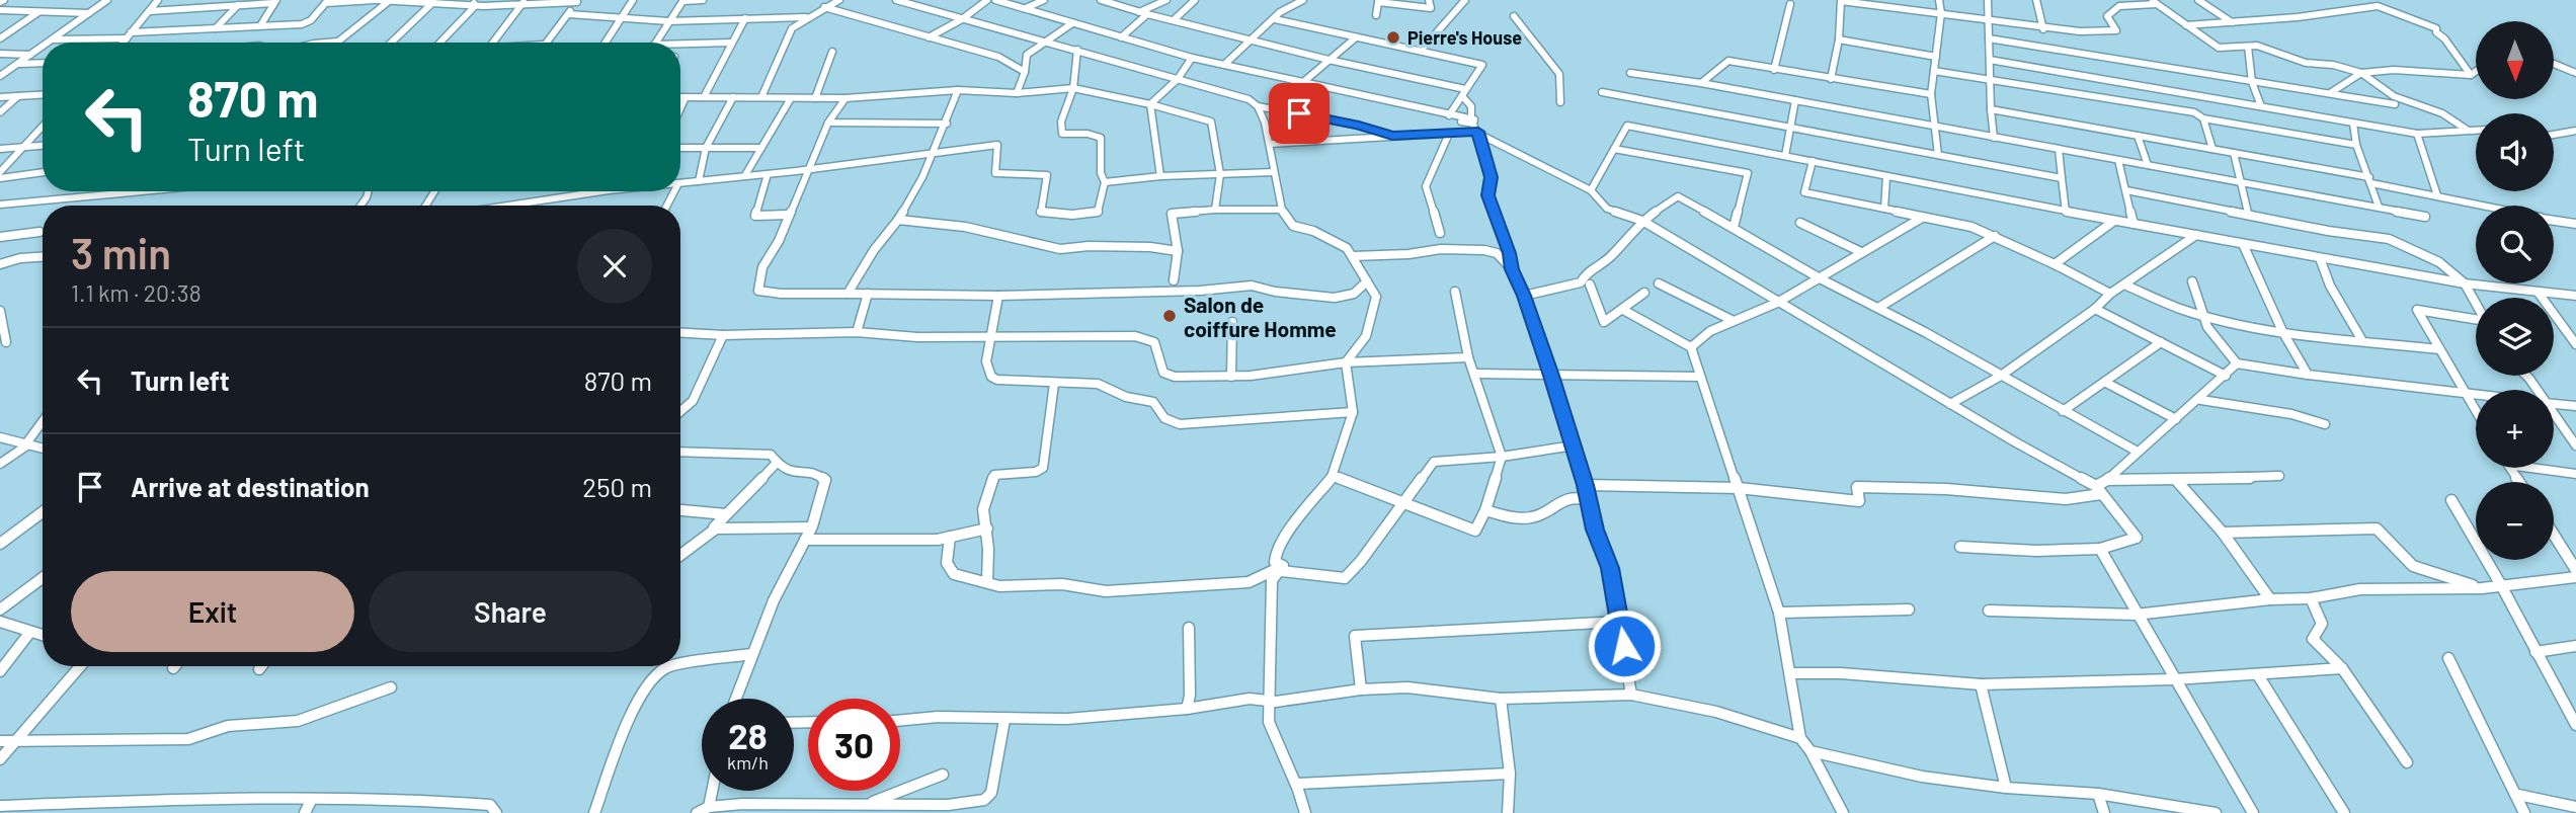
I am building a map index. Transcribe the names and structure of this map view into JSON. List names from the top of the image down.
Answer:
{
  "places": ["Pierre's House", "Salon de coiffure Homme"],
  "north": "bottom",
  "page": {
    "map_buttons": ["+", "−"],
    "turn": ["870 m", "Turn left"],
    "heading": ["3 min", "1.1 km · 20:38"],
    "list": [
      {
        "name": "Turn left",
        "value": "870 m"
      },
      {
        "name": "Arrive at destination",
        "value": "250 m"
      }
    ],
    "buttons": ["Exit", "Share"],
    "speed": "28 km/h",
    "limit": "30"
  }
}
